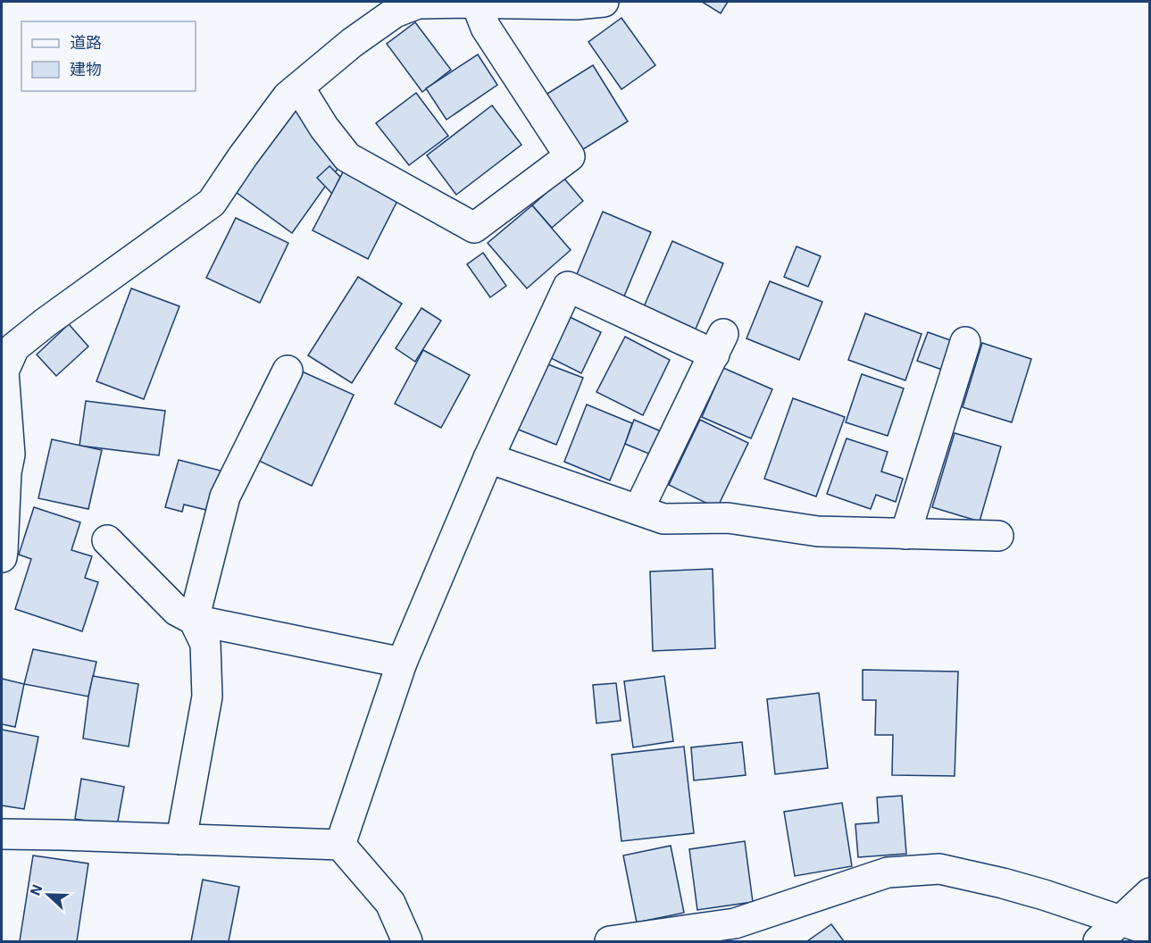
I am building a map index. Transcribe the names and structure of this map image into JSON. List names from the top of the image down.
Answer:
{
  "legend": ["道路", "建物"],
  "north": "left"
}
